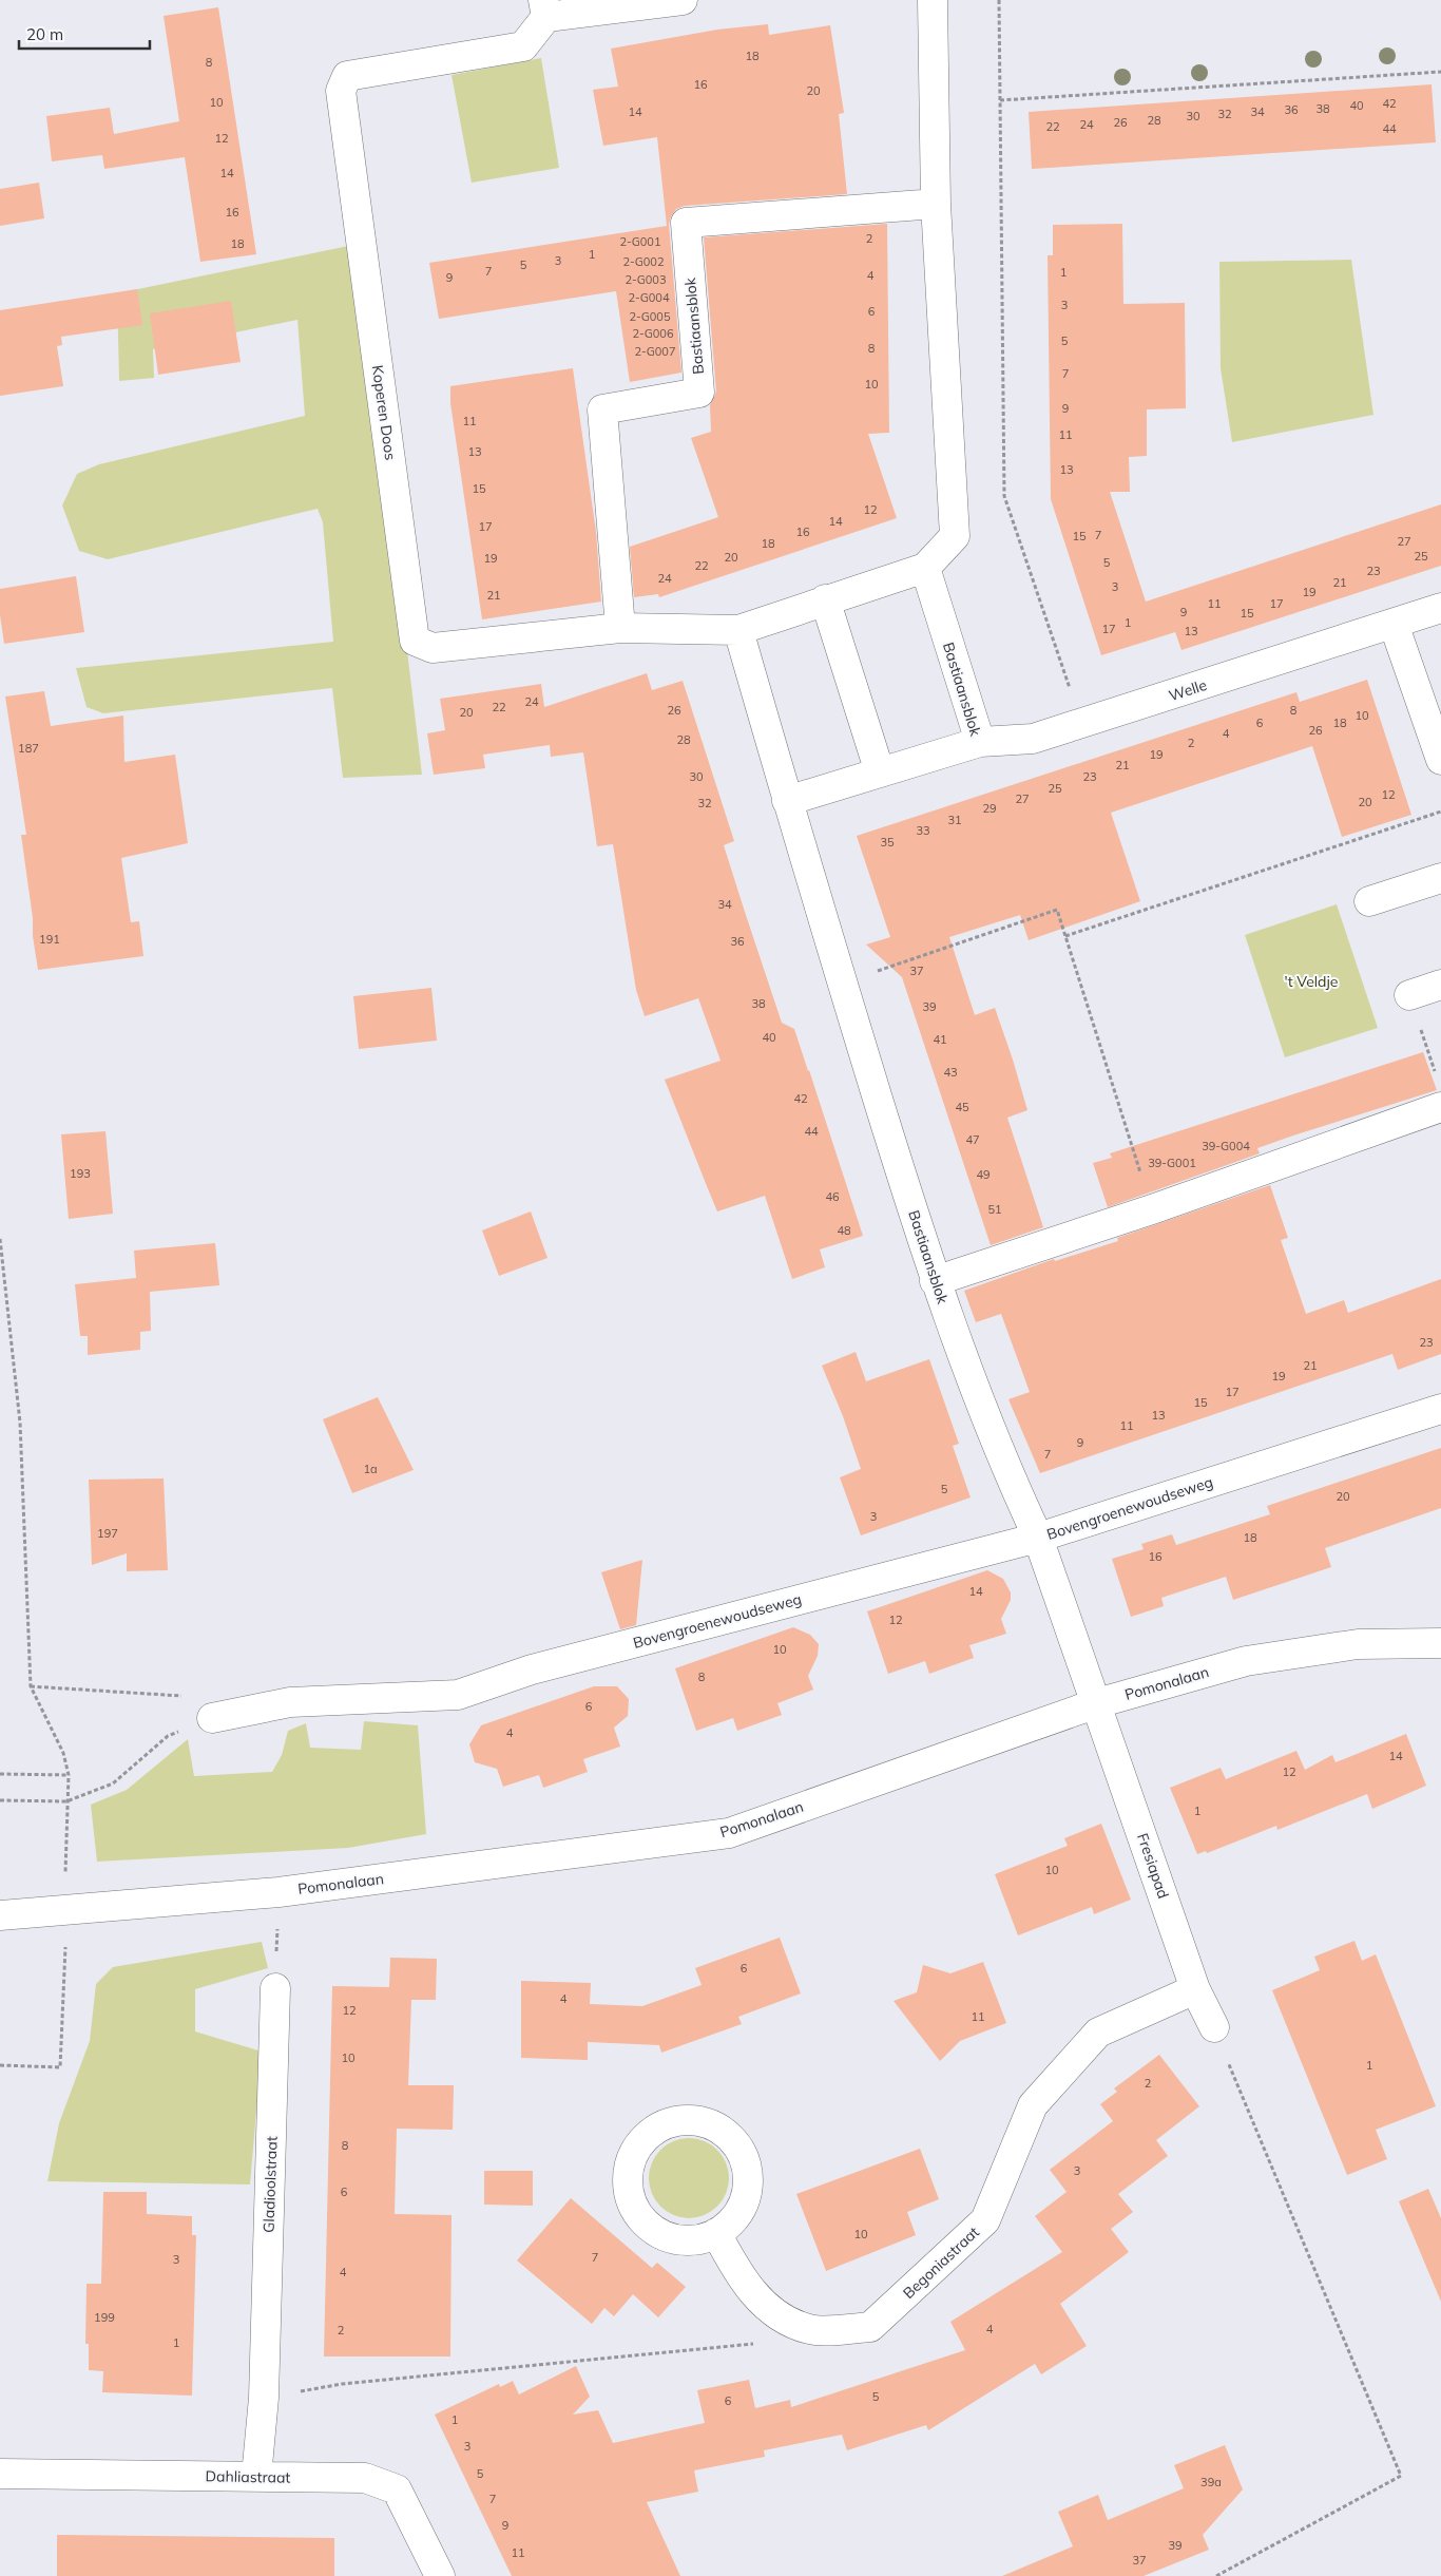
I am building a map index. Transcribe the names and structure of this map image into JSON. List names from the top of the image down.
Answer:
{
  "streets": {
    "street": [
      "Bastiaansblok",
      "Koperen Doos",
      "Welle",
      "Bovengroenewoudseweg",
      "Pomonalaan",
      "Fresiapad",
      "Gladioolstraat",
      "Begoniastraat",
      "Dahliastraat"
    ]
  },
  "crossings": [
    ["Bastiaansblok", "Koperen Doos"],
    ["Bastiaansblok", "Welle"],
    ["Bastiaansblok", "Bovengroenewoudseweg"],
    ["Bastiaansblok", "Pomonalaan"],
    ["Bastiaansblok", "Fresiapad"],
    ["Pomonalaan", "Fresiapad"],
    ["Fresiapad", "Begoniastraat"],
    ["Gladioolstraat", "Dahliastraat"]
  ],
  "parks": ["'t Veldje"],
  "house_numbers": [
    "18",
    "8",
    "16",
    "20",
    "10",
    "42",
    "40",
    "38",
    "36",
    "14",
    "34",
    "32",
    "30",
    "28",
    "26",
    "24",
    "22",
    "44",
    "12",
    "14",
    "16",
    "2",
    "2-G001",
    "18",
    "1",
    "3",
    "2-G002",
    "5",
    "7",
    "1",
    "4",
    "9",
    "2-G003",
    "2-G004",
    "3",
    "6",
    "2-G005",
    "2-G006",
    "5",
    "8",
    "2-G007",
    "7",
    "10",
    "9",
    "11",
    "11",
    "13",
    "13",
    "15",
    "12",
    "14",
    "17",
    "16",
    "7",
    "15",
    "27",
    "18",
    "25",
    "20",
    "19",
    "5",
    "22",
    "23",
    "24",
    "21",
    "3",
    "19",
    "21",
    "11",
    "17",
    "9",
    "15",
    "1",
    "17",
    "13",
    "24",
    "22",
    "26",
    "8",
    "20",
    "10",
    "6",
    "18",
    "26",
    "4",
    "28",
    "2",
    "187",
    "19",
    "21",
    "30",
    "23",
    "25",
    "12",
    "27",
    "20",
    "32",
    "29",
    "31",
    "33",
    "35",
    "34",
    "191",
    "36",
    "37",
    "38",
    "39",
    "40",
    "41",
    "43",
    "42",
    "45",
    "44",
    "47",
    "39-G004",
    "39-G001",
    "193",
    "49",
    "46",
    "51",
    "48",
    "23",
    "21",
    "19",
    "17",
    "15",
    "13",
    "11",
    "9",
    "7",
    "1a",
    "5",
    "20",
    "3",
    "197",
    "18",
    "16",
    "14",
    "12",
    "10",
    "8",
    "6",
    "4",
    "14",
    "12",
    "1",
    "10",
    "6",
    "4",
    "12",
    "11",
    "10",
    "1",
    "2",
    "8",
    "3",
    "6",
    "10",
    "7",
    "3",
    "4",
    "199",
    "4",
    "2",
    "1",
    "5",
    "6",
    "1",
    "3",
    "5",
    "39a",
    "7",
    "9",
    "39",
    "11",
    "37"
  ],
  "scale_bar": "20 m"
}
